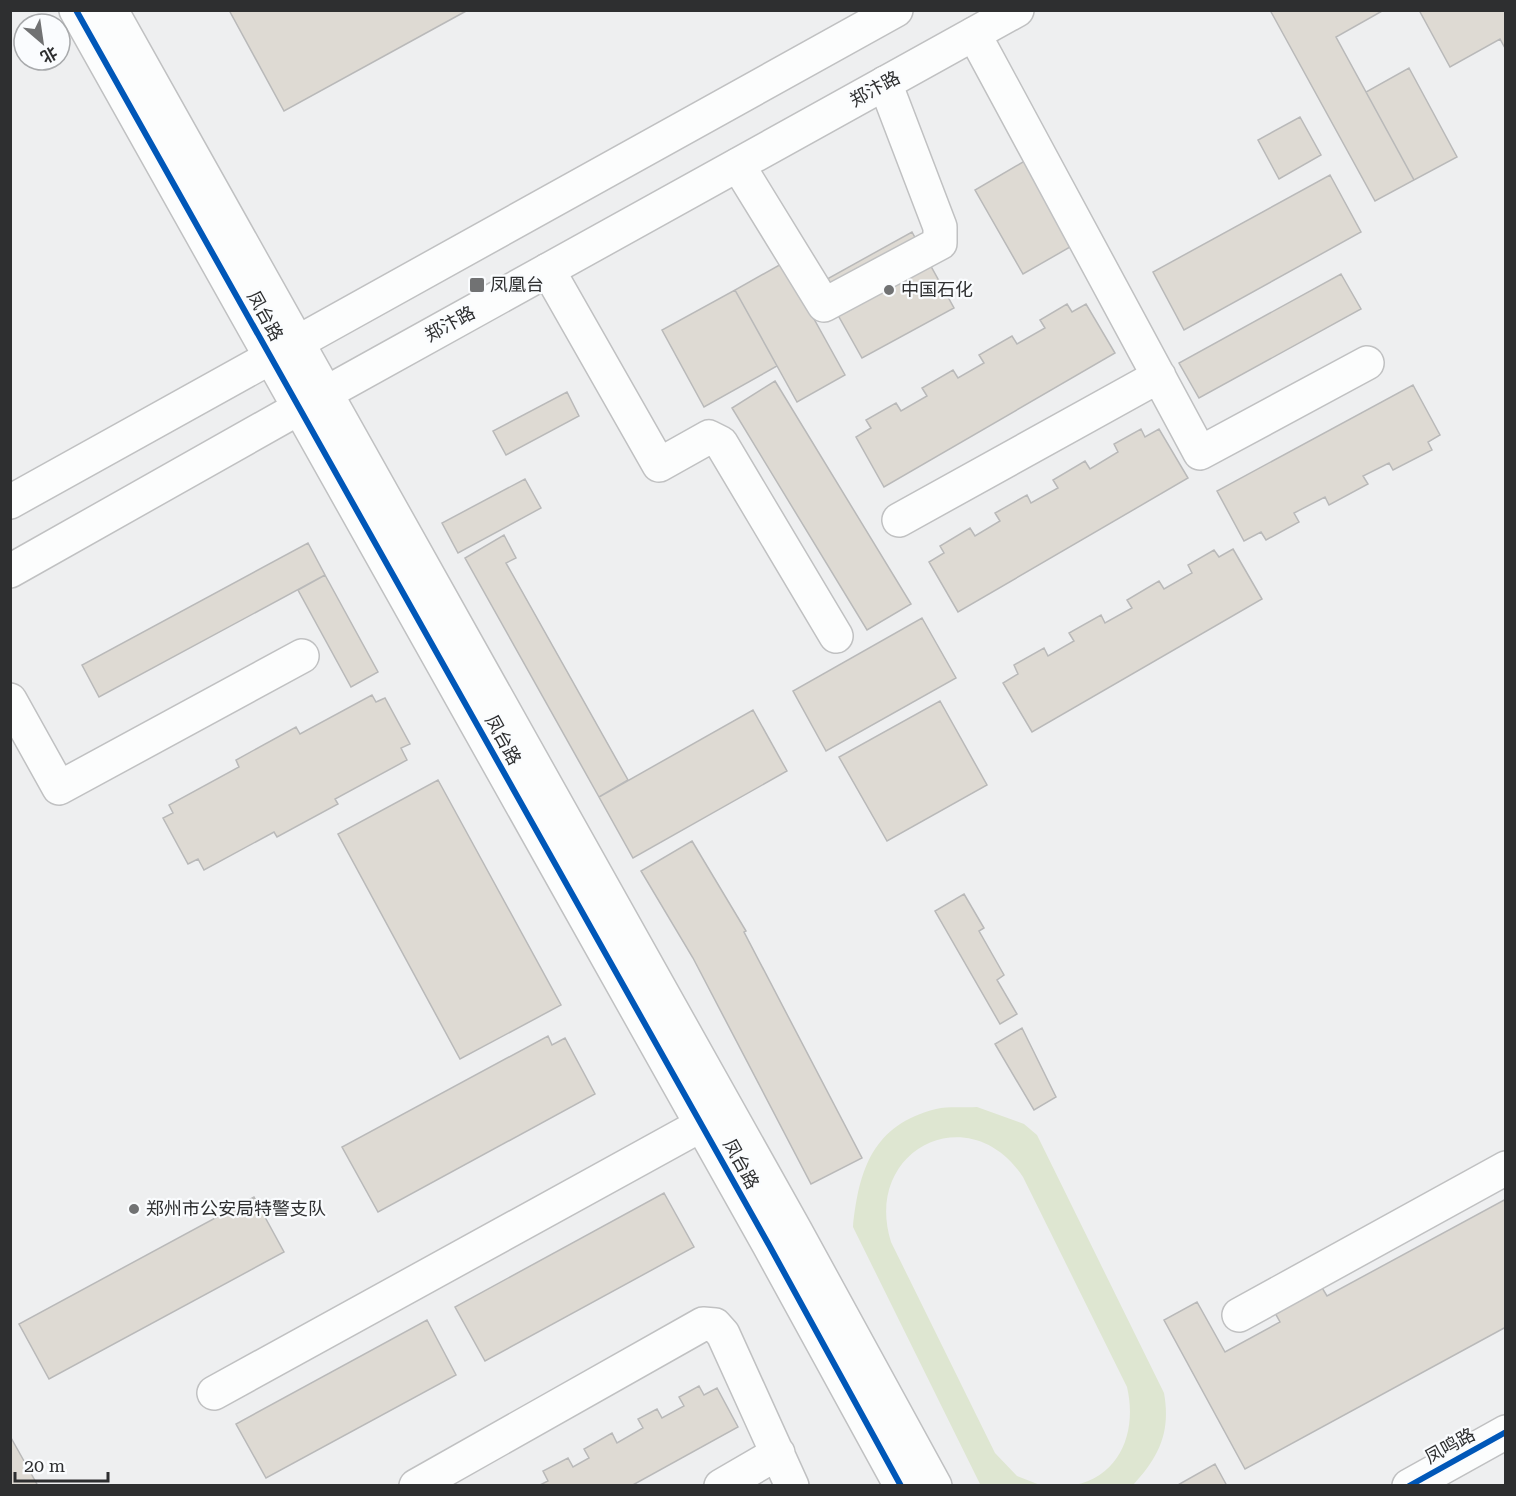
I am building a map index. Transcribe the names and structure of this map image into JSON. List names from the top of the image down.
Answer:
{
  "streets": {
    "street": ["郑汴路", "凤台路", "凤鸣路"]
  },
  "crossings": [
    ["郑汴路", "凤台路"]
  ],
  "places": {
    "transit": ["凤凰台"],
    "other": ["中国石化", "郑州市公安局特警支队"]
  },
  "scale_bar": "20 m",
  "north": "bottom right"
}
